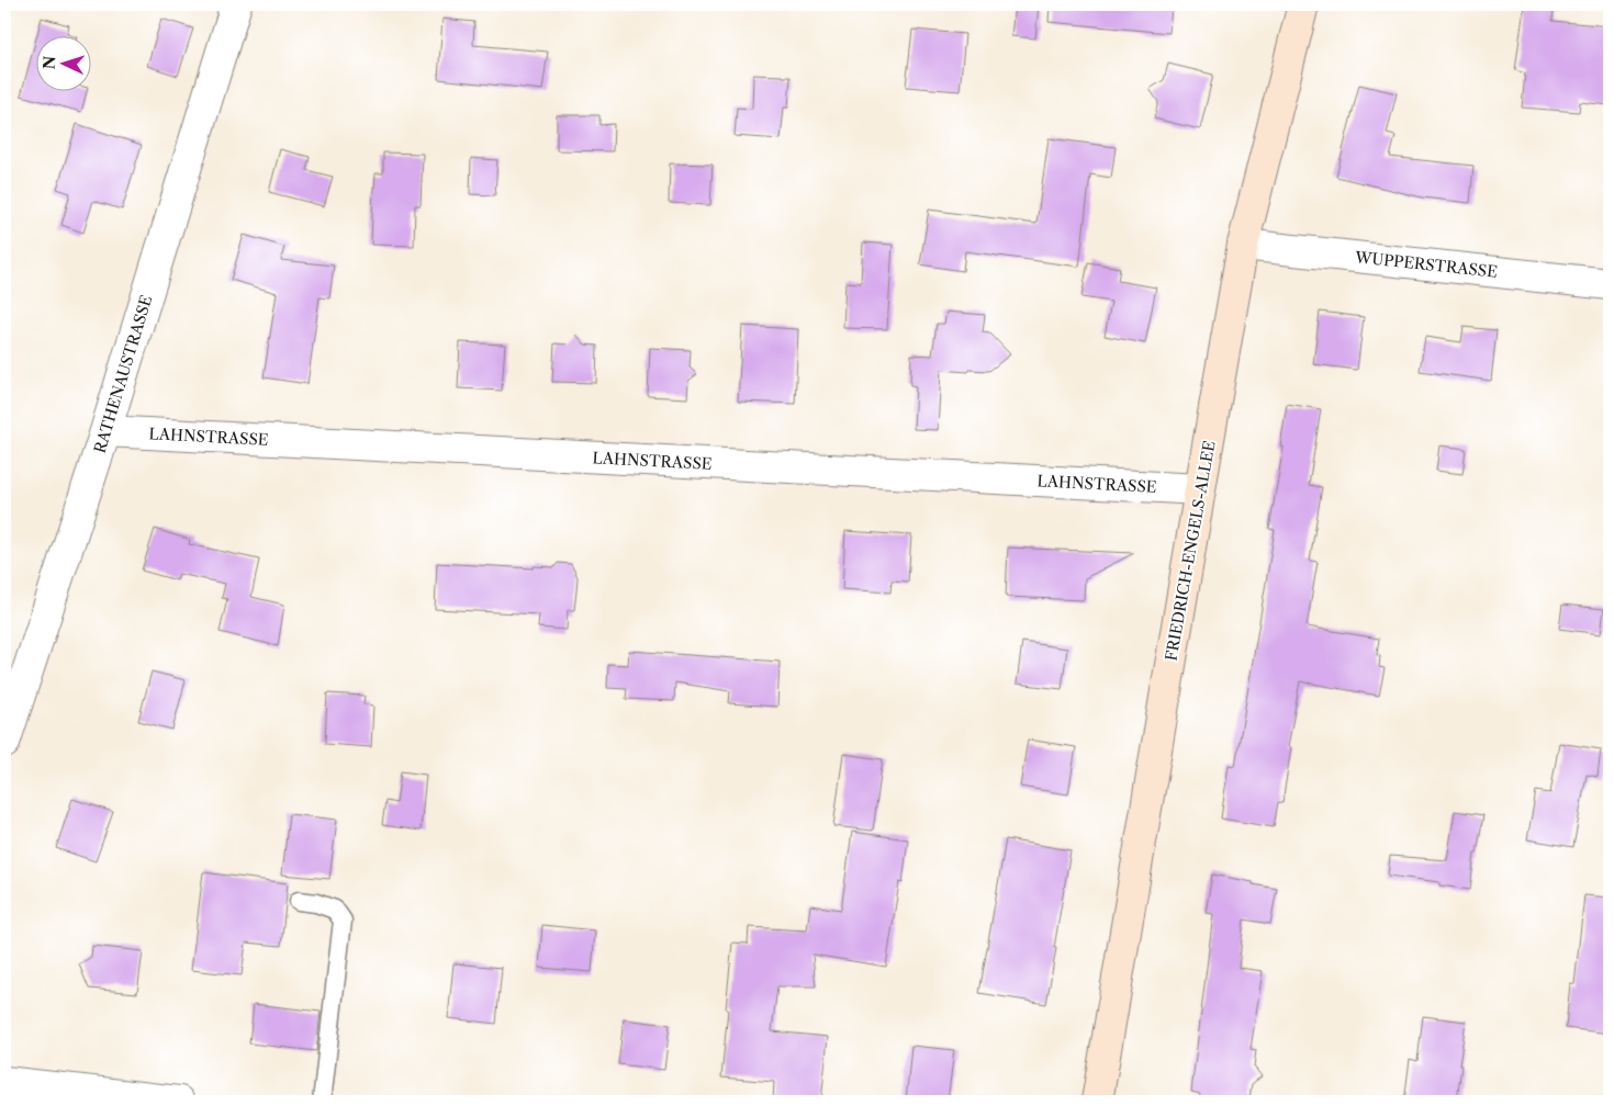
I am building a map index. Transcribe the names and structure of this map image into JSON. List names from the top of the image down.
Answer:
{
  "streets": {
    "street": [
      "WUPPERSTRASSE",
      "RATHENAUSTRASSE",
      "LAHNSTRASSE",
      "FRIEDRICH-ENGELS-ALLEE"
    ]
  },
  "crossings": [
    ["WUPPERSTRASSE", "FRIEDRICH-ENGELS-ALLEE"],
    ["RATHENAUSTRASSE", "LAHNSTRASSE"],
    ["LAHNSTRASSE", "FRIEDRICH-ENGELS-ALLEE"]
  ],
  "north": "left"
}
